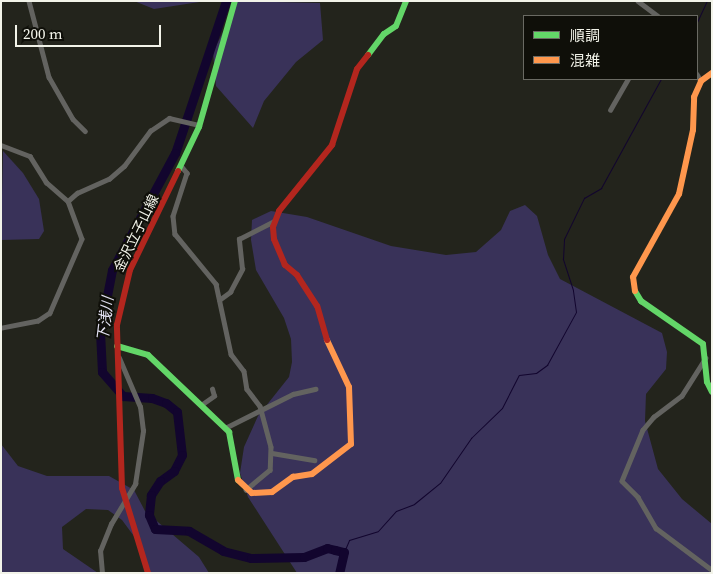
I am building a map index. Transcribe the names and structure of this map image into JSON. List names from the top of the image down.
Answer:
{
  "streets": {
    "street": ["金沢立子山線"]
  },
  "water": ["下浅川"],
  "legend": ["順調", "混雑"],
  "scale_bar": "200 m"
}
